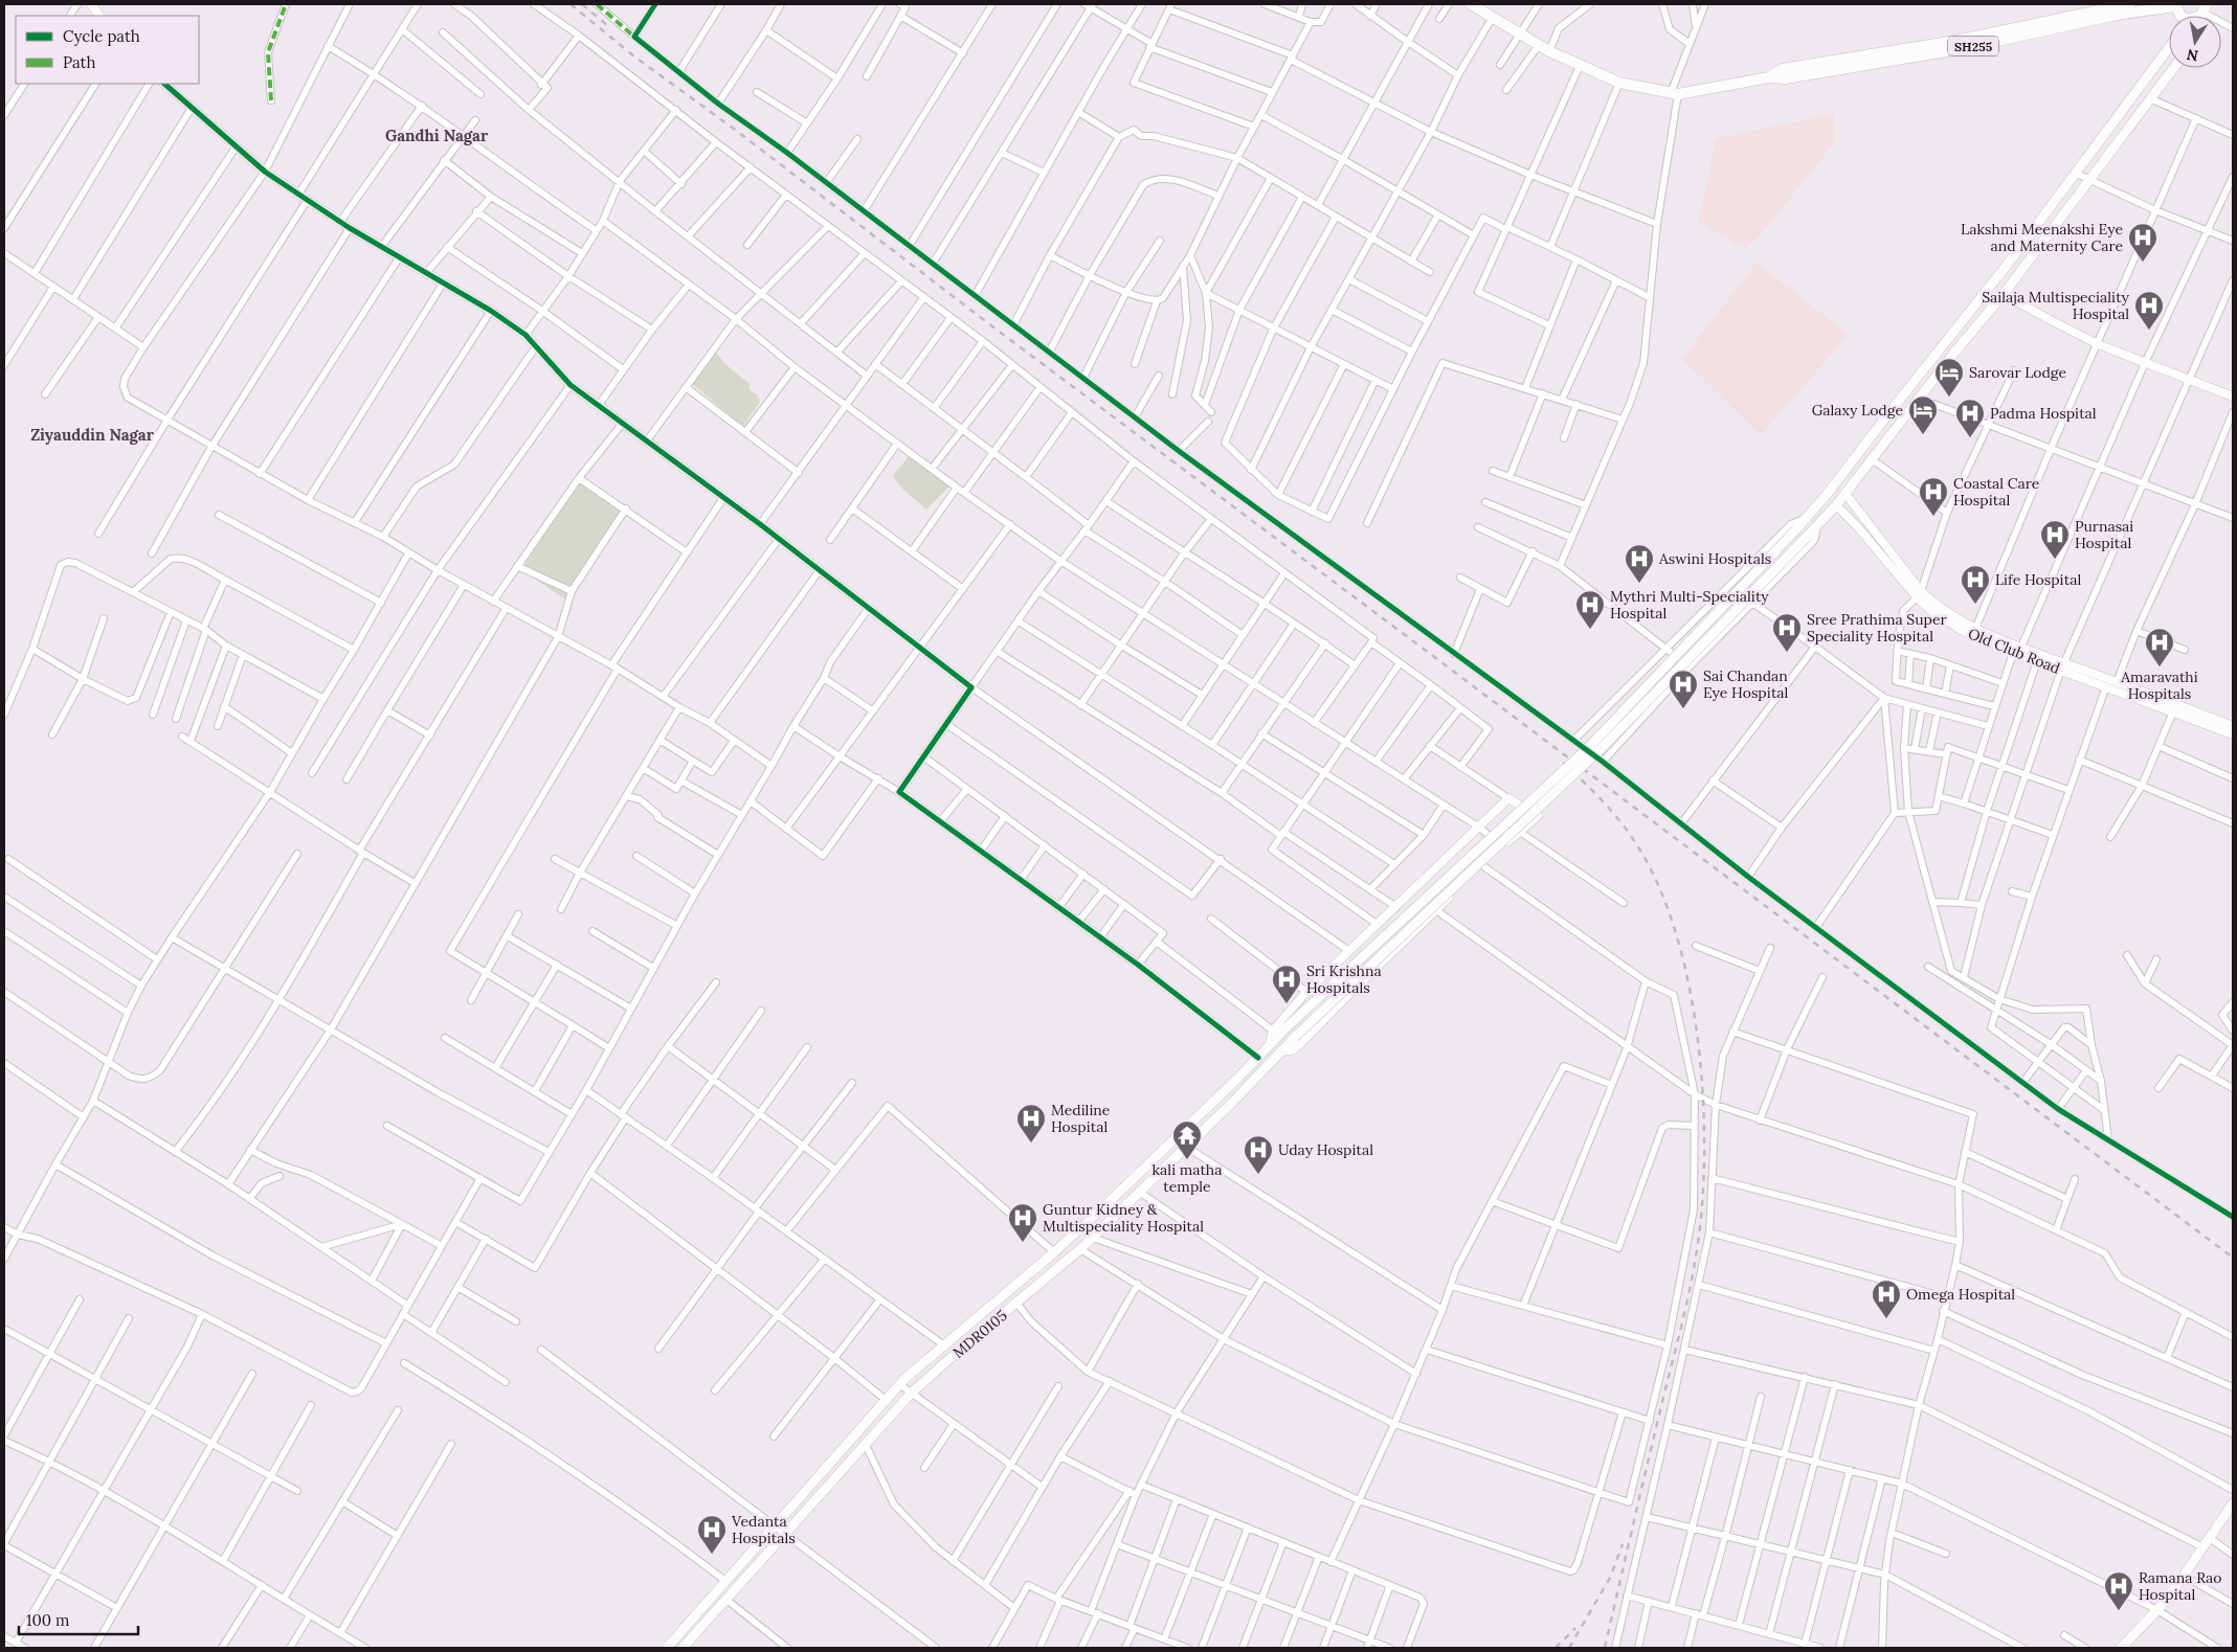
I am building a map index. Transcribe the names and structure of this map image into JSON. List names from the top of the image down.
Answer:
{
  "streets": {
    "main road": ["SH255", "MDR0105"],
    "street": ["Old Club Road"]
  },
  "crossings": [
    ["Old Club Road", "MDR0105"]
  ],
  "districts": ["Gandhi Nagar", "Ziyauddin Nagar"],
  "places": {
    "hospital": [
      "Lakshmi Meenakshi Eye and Maternity Care",
      "Sailaja Multispeciality Hospital",
      "Padma Hospital",
      "Coastal Care Hospital",
      "Purnasai Hospital",
      "Aswini Hospitals",
      "Life Hospital",
      "Mythri Multi-Speciality Hospital",
      "Sree Prathima Super Speciality Hospital",
      "Amaravathi Hospitals",
      "Sai Chandan Eye Hospital",
      "Sri Krishna Hospitals",
      "Mediline Hospital",
      "Uday Hospital",
      "Guntur Kidney & Multispeciality Hospital",
      "Omega Hospital",
      "Vedanta Hospitals",
      "Ramana Rao Hospital"
    ],
    "hotel": ["Sarovar Lodge", "Galaxy Lodge"],
    "temple": ["kali matha temple"]
  },
  "legend": ["Cycle path", "Path"],
  "scale_bar": "100 m",
  "north": "bottom"
}
